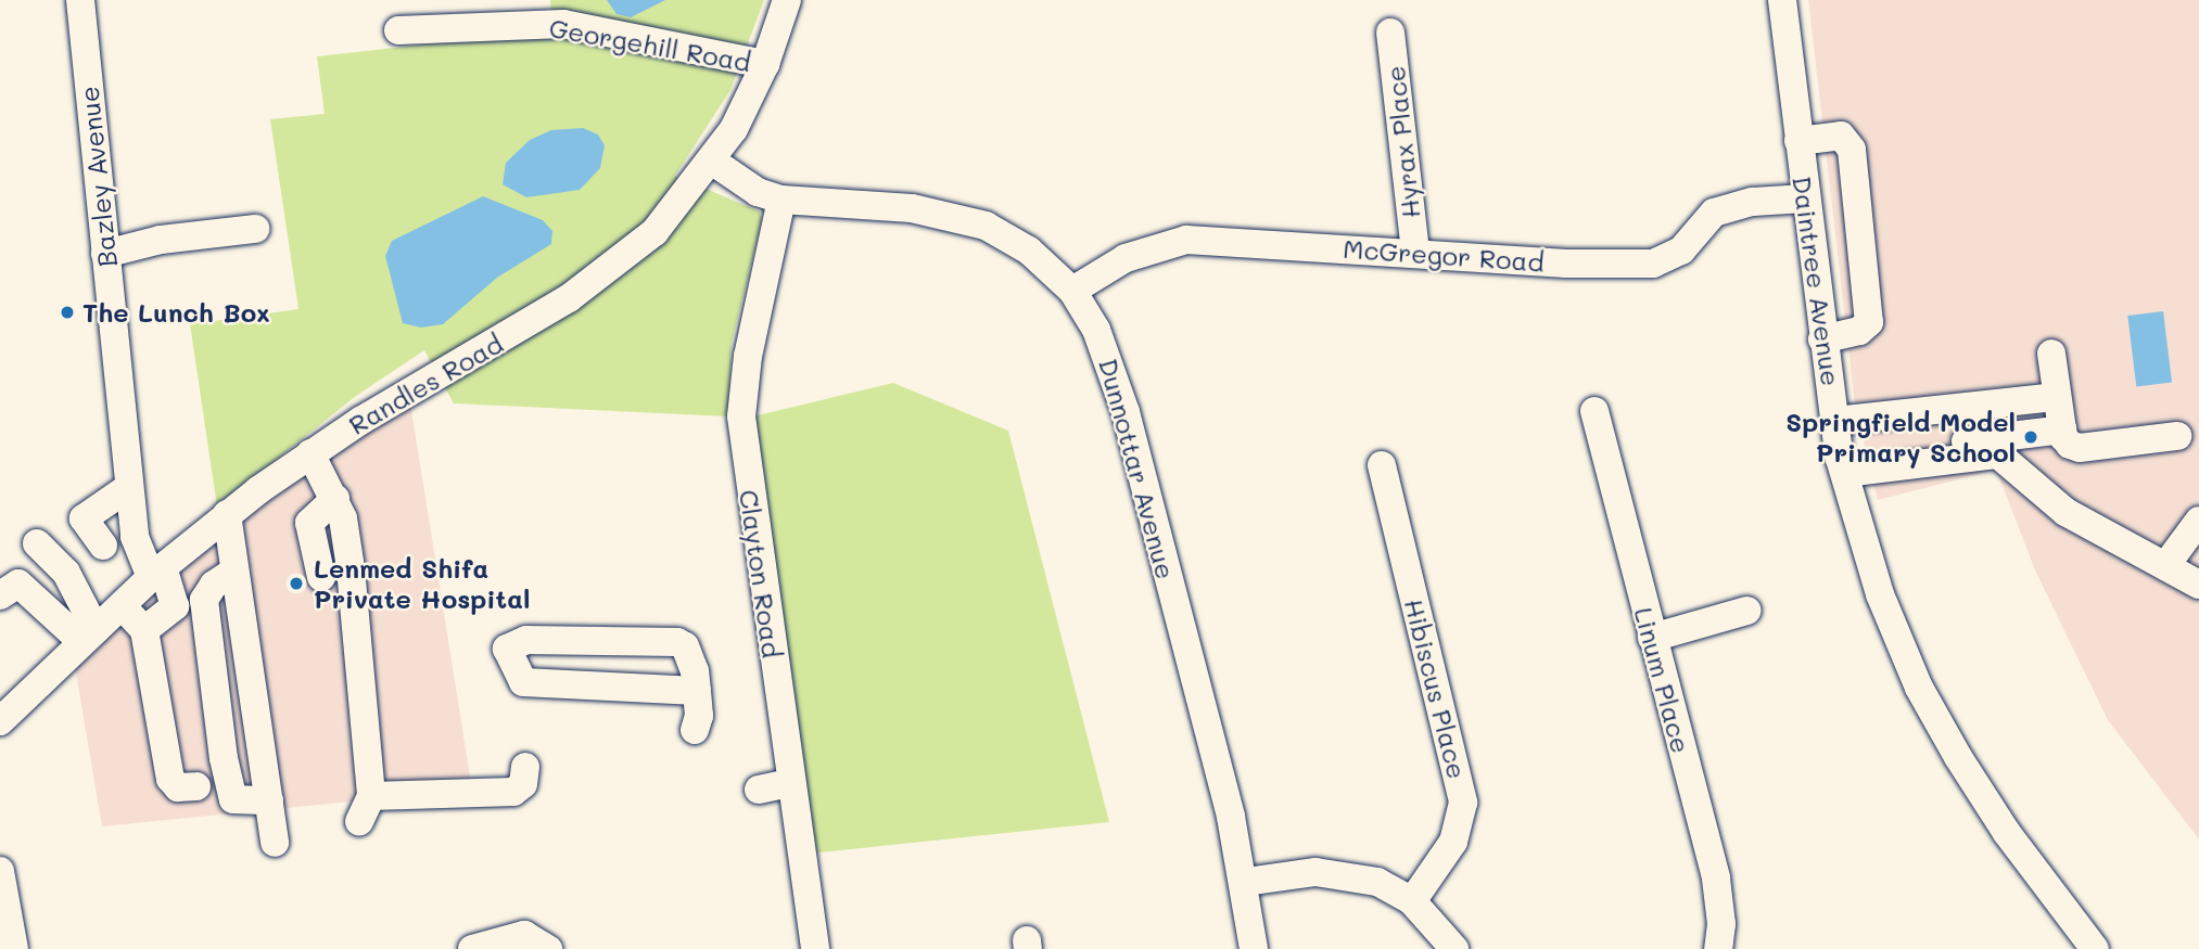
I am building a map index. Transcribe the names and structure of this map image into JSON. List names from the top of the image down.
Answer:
{
  "streets": {
    "street": [
      "Georgehill Road",
      "Hyrax Place",
      "Bazley Avenue",
      "McGregor Road",
      "Daintree Avenue",
      "Randles Road",
      "Dunnottar Avenue",
      "Clayton Road",
      "Linum Place",
      "Hibiscus Place"
    ]
  },
  "crossings": [
    ["Georgehill Road", "Randles Road"],
    ["Hyrax Place", "McGregor Road"],
    ["Bazley Avenue", "Randles Road"],
    ["McGregor Road", "Daintree Avenue"],
    ["McGregor Road", "Dunnottar Avenue"],
    ["Randles Road", "Dunnottar Avenue"],
    ["Dunnottar Avenue", "Clayton Road"]
  ],
  "places": ["The Lunch Box", "Springfield Model Primary School", "Lenmed Shifa Private Hospital"]
}
